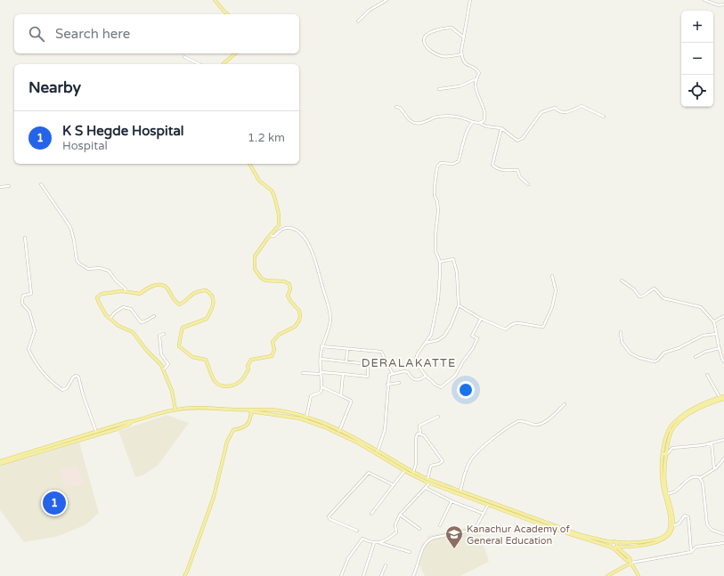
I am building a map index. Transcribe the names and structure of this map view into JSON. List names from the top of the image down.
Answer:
{
  "districts": ["DERALAKATTE"],
  "places": {
    "school or university": ["Kanachur Academy of General Education"]
  },
  "page": {
    "map_buttons": ["+", "−"],
    "search": "Search here",
    "heading": "Nearby",
    "list": [
      {
        "mark": "1",
        "name": "K S Hegde Hospital",
        "note": "Hospital",
        "value": "1.2 km"
      }
    ],
    "pins": "1"
  }
}
